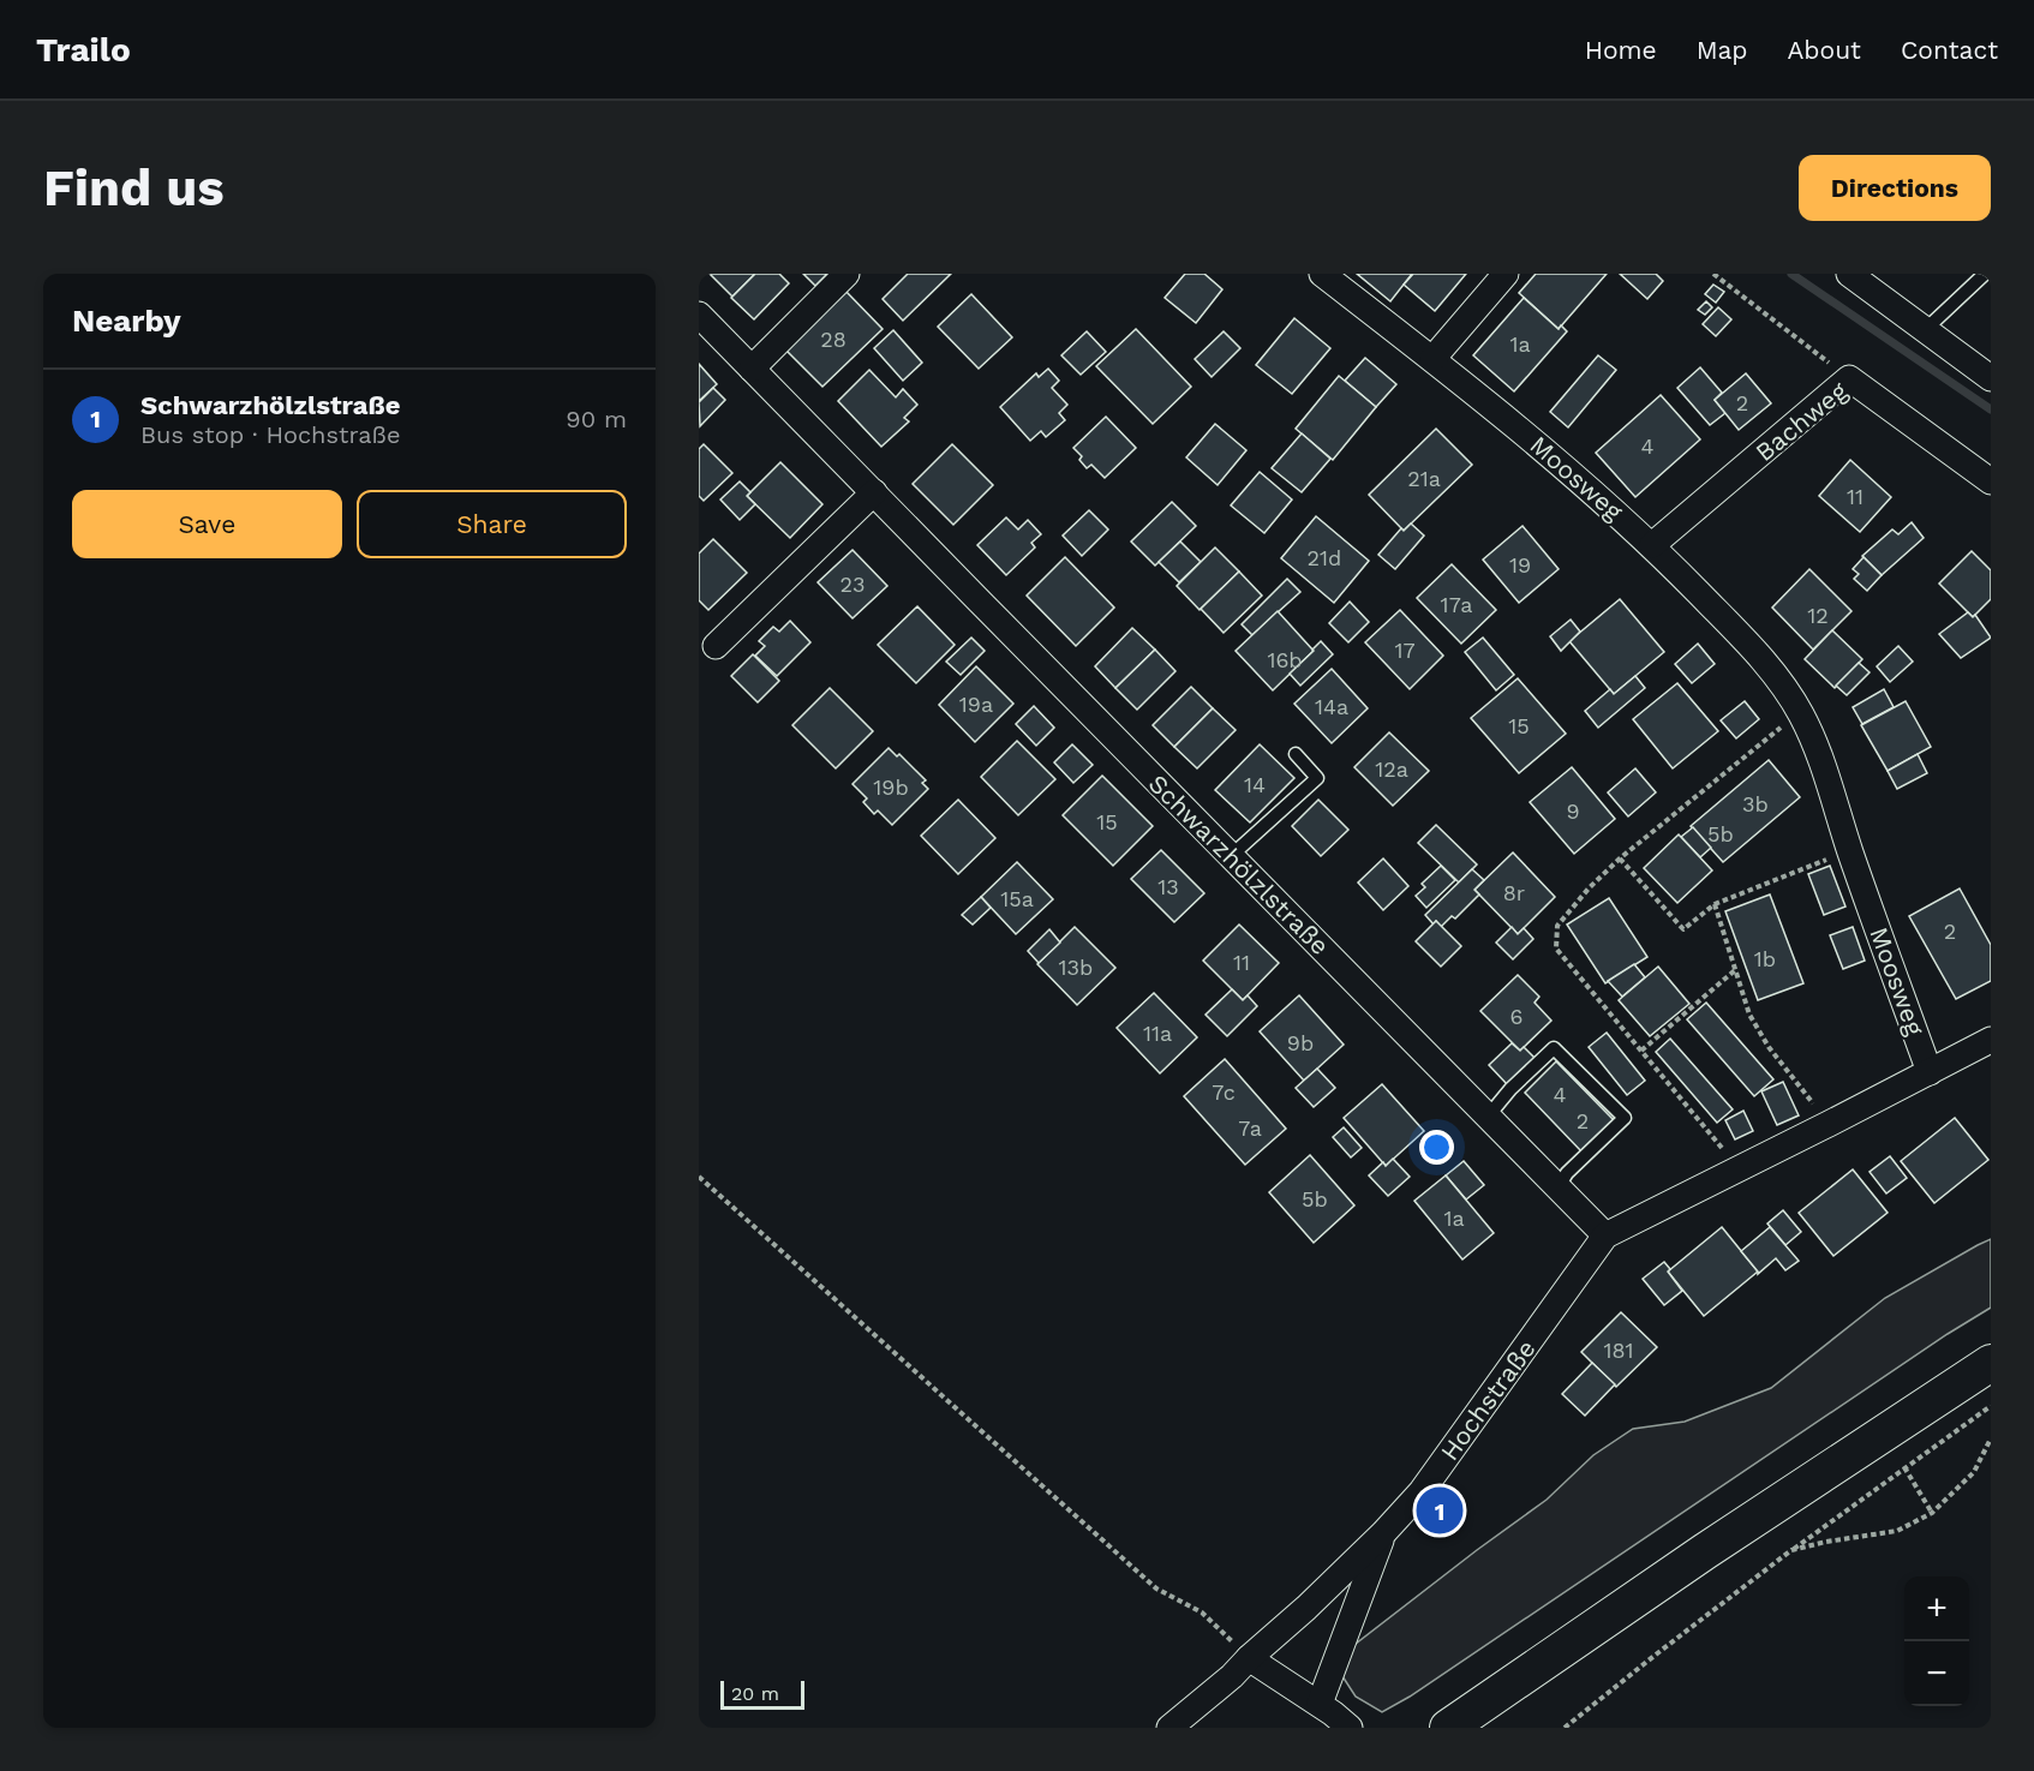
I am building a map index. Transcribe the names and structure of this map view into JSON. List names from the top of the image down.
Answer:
{
  "streets": {
    "street": [
      "Bachweg",
      "Moosweg",
      "Schwarzhölzlstraße",
      "Hochstraße"
    ]
  },
  "crossings": [
    ["Bachweg", "Moosweg"],
    ["Moosweg", "Hochstraße"],
    ["Schwarzhölzlstraße", "Hochstraße"]
  ],
  "house_numbers": [
    "28",
    "1a",
    "2",
    "4",
    "21a",
    "11",
    "21d",
    "19",
    "23",
    "17a",
    "12",
    "17",
    "16b",
    "19a",
    "14a",
    "15",
    "12a",
    "14",
    "19b",
    "3b",
    "9",
    "15",
    "5b",
    "13",
    "8r",
    "15a",
    "2",
    "1b",
    "11",
    "13b",
    "6",
    "11a",
    "9b",
    "7c",
    "4",
    "2",
    "7a",
    "5b",
    "1a",
    "181"
  ],
  "scale_bar": "20 m",
  "page": {
    "header": "Trailo",
    "nav": [
      "Home",
      "Map",
      "About",
      "Contact"
    ],
    "buttons": [
      "Directions",
      ["Save", "Share"]
    ],
    "title": "Find us",
    "heading": "Nearby",
    "list": [
      {
        "mark": "1",
        "name": "Schwarzhölzlstraße",
        "note": "Bus stop · Hochstraße",
        "value": "90 m"
      }
    ],
    "pins": "1",
    "map_buttons": ["+", "−"],
    "scale": "20 m"
  }
}
